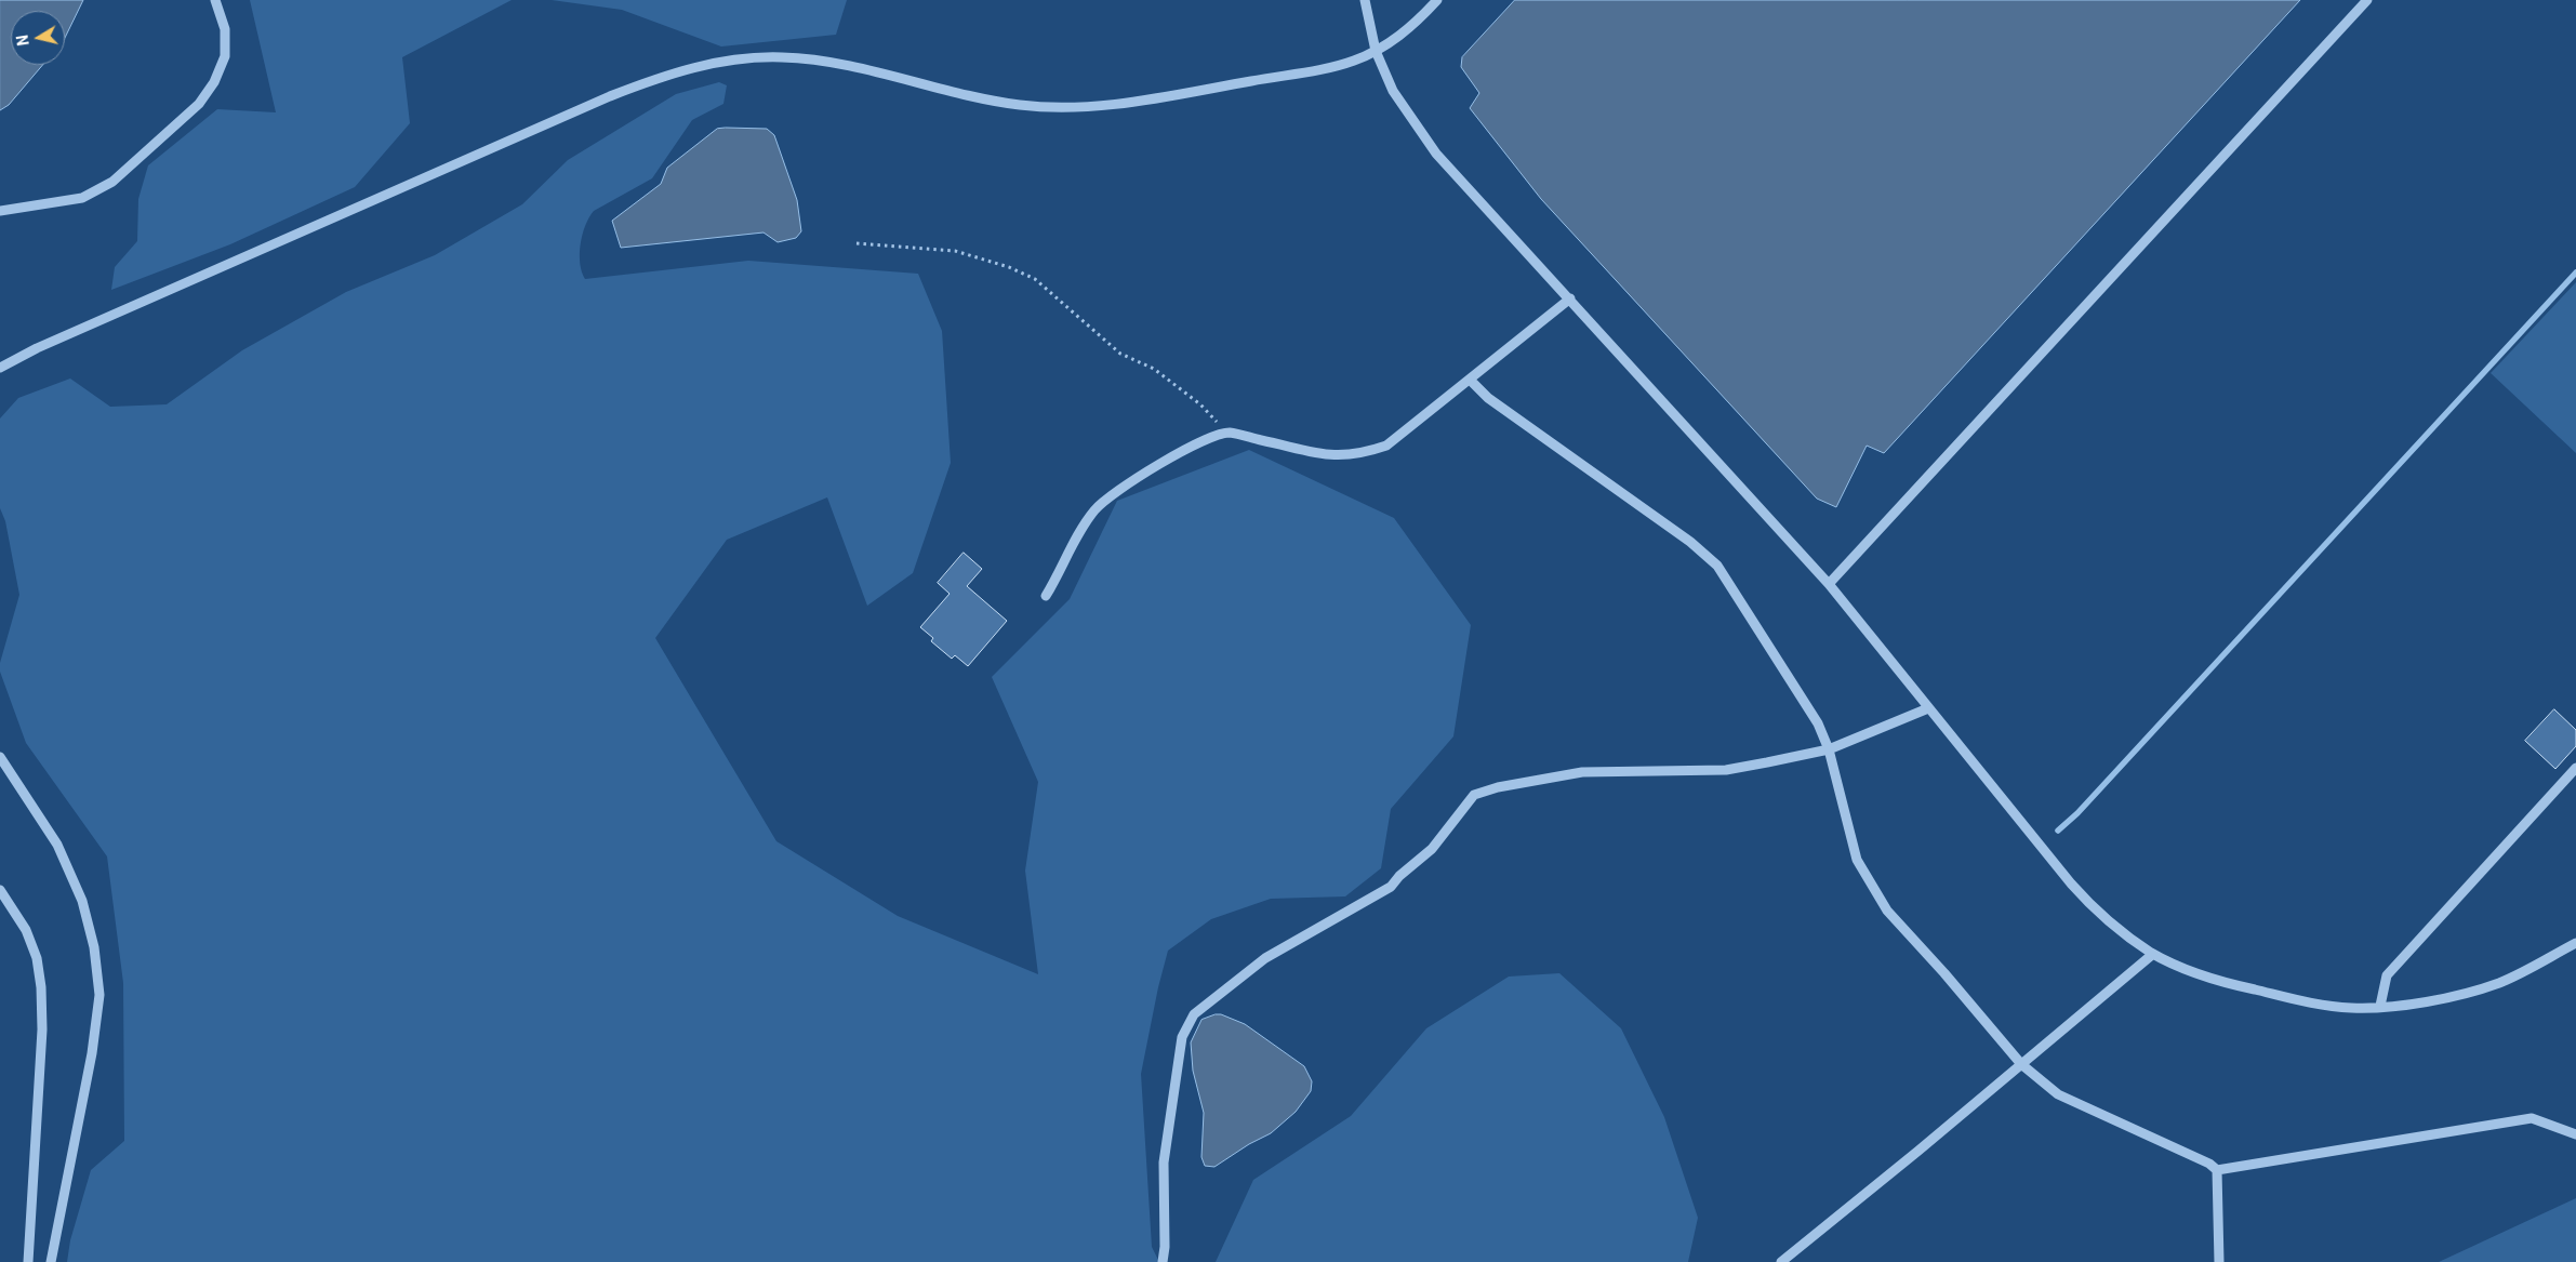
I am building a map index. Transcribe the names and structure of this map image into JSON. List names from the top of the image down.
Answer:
{
  "north": "left"
}
